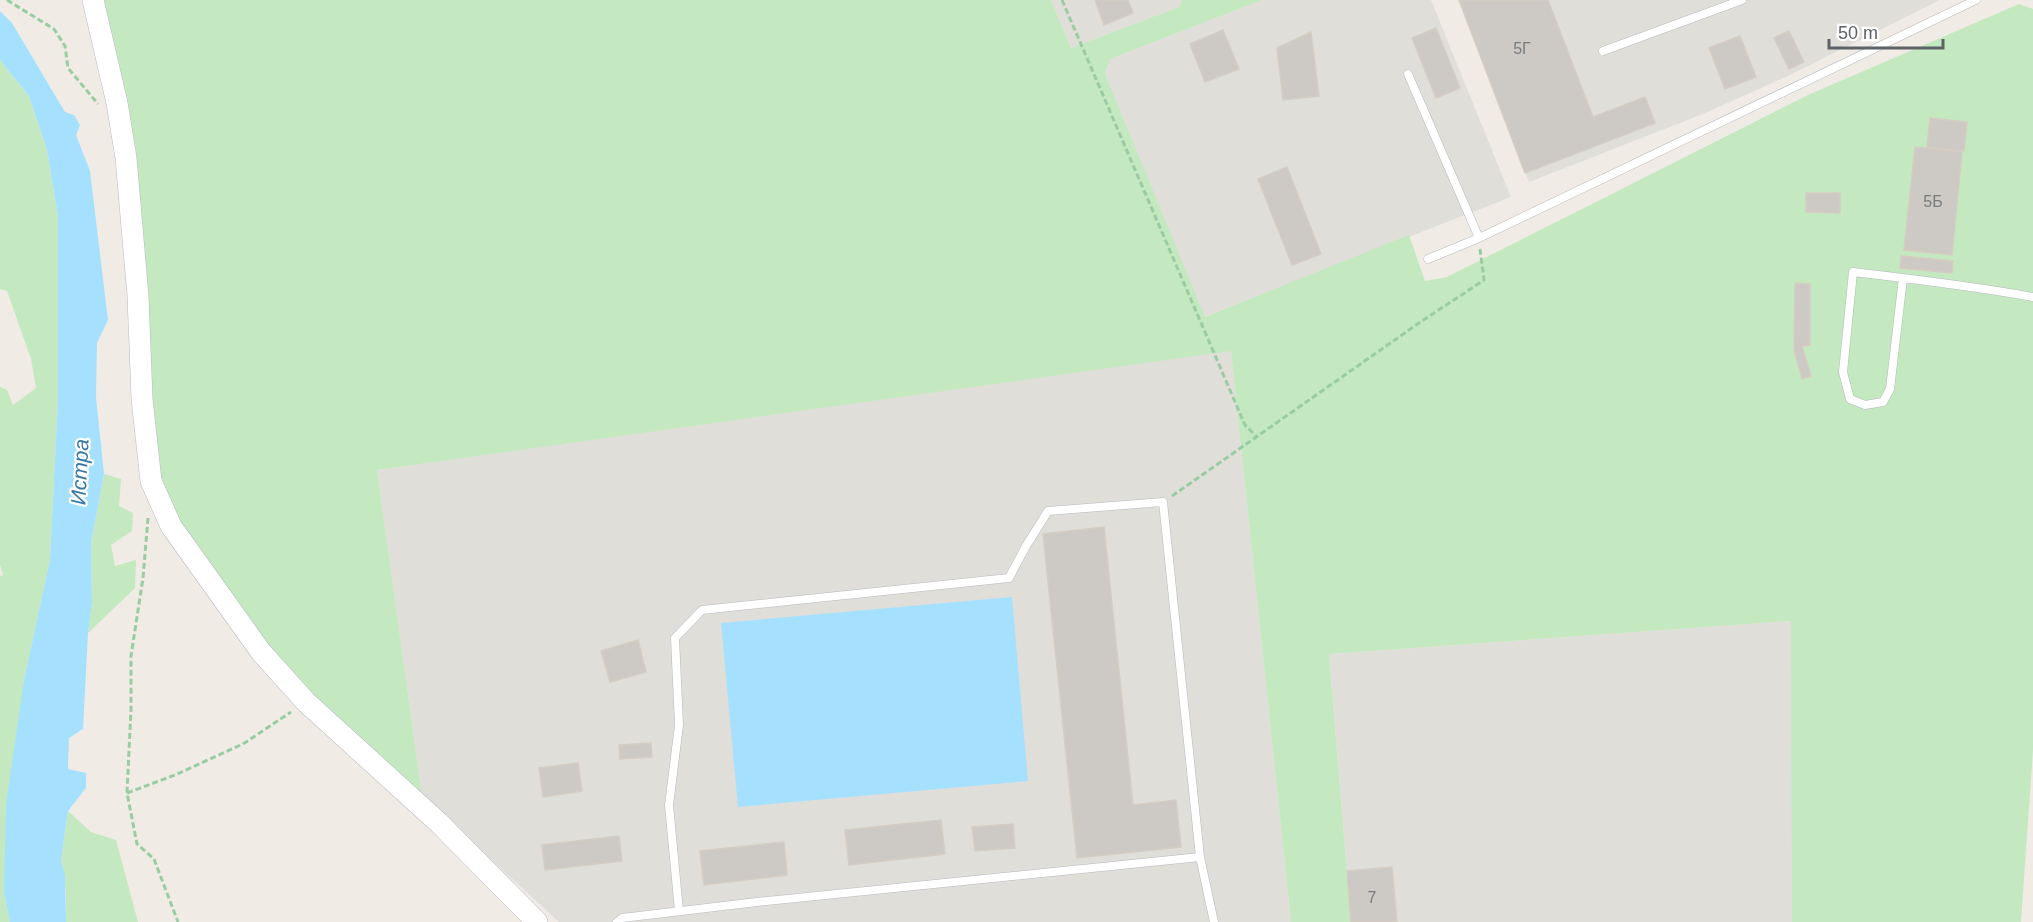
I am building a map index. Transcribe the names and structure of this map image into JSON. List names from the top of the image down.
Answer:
{
  "water": ["Истра"],
  "house_numbers": ["5Г", "5Б", "7"],
  "scale_bar": "50 m"
}
